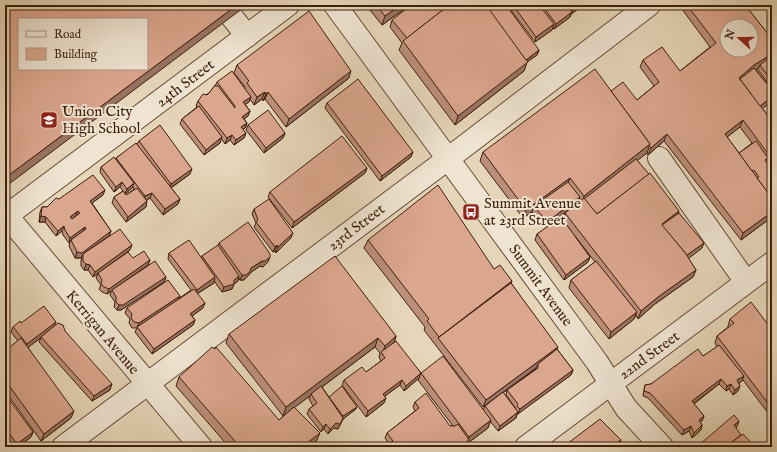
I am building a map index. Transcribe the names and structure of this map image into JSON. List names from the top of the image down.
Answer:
{
  "streets": {
    "street": [
      "24th Street",
      "23rd Street",
      "Summit Avenue",
      "Kerrigan Avenue",
      "22nd Street"
    ]
  },
  "crossings": [
    ["24th Street", "Kerrigan Avenue"],
    ["23rd Street", "Summit Avenue"],
    ["23rd Street", "Kerrigan Avenue"],
    ["Summit Avenue", "22nd Street"]
  ],
  "places": {
    "school or university": ["Union City High School"],
    "bus stop": ["Summit Avenue at 23rd Street"]
  },
  "legend": ["Road", "Building"],
  "north": "left"
}
